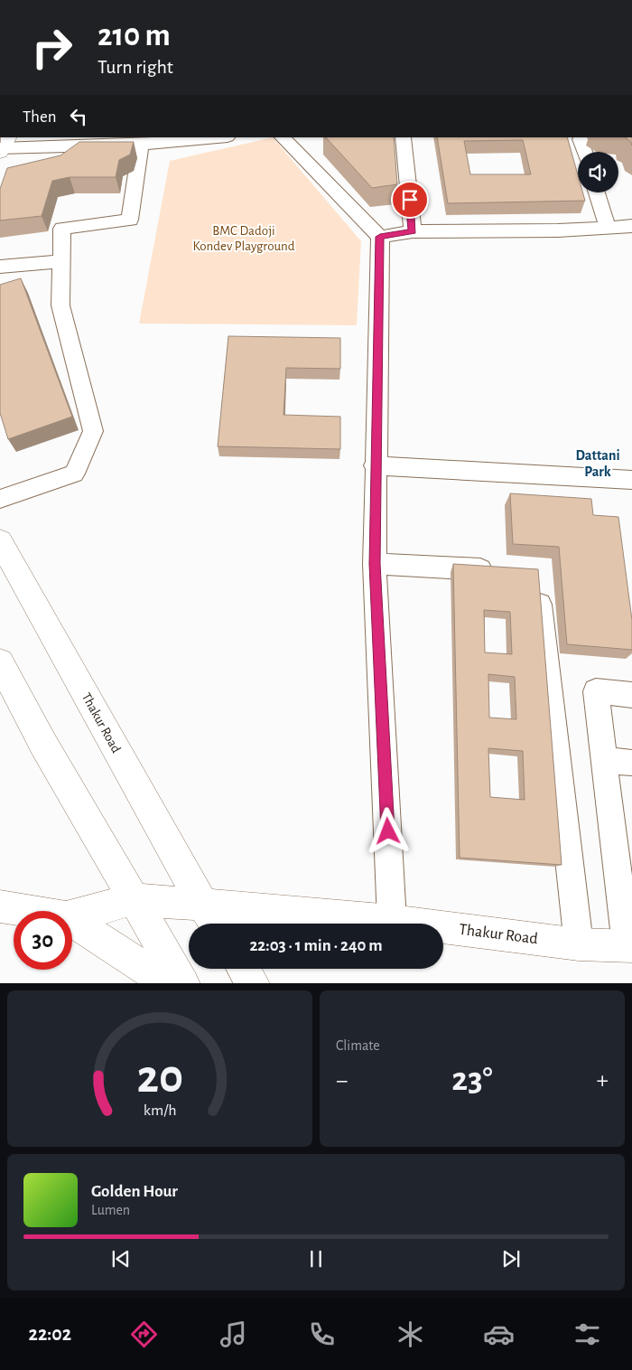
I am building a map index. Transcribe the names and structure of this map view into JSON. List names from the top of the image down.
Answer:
{
  "streets": {
    "street": ["Thakur Road"]
  },
  "districts": ["Dattani Park"],
  "parks": ["BMC Dadoji Kondev Playground"],
  "page": {
    "turn": ["210 m", "Turn right"],
    "then": "Then",
    "limit": "30",
    "trip": "22:03 · 1 min · 240 m",
    "tile": "Climate",
    "heat": ["−", "23°", "+"],
    "song": ["Golden Hour", "Lumen"],
    "tabs": "22:02",
    "gauge": ["20", "km/h"]
  }
}
